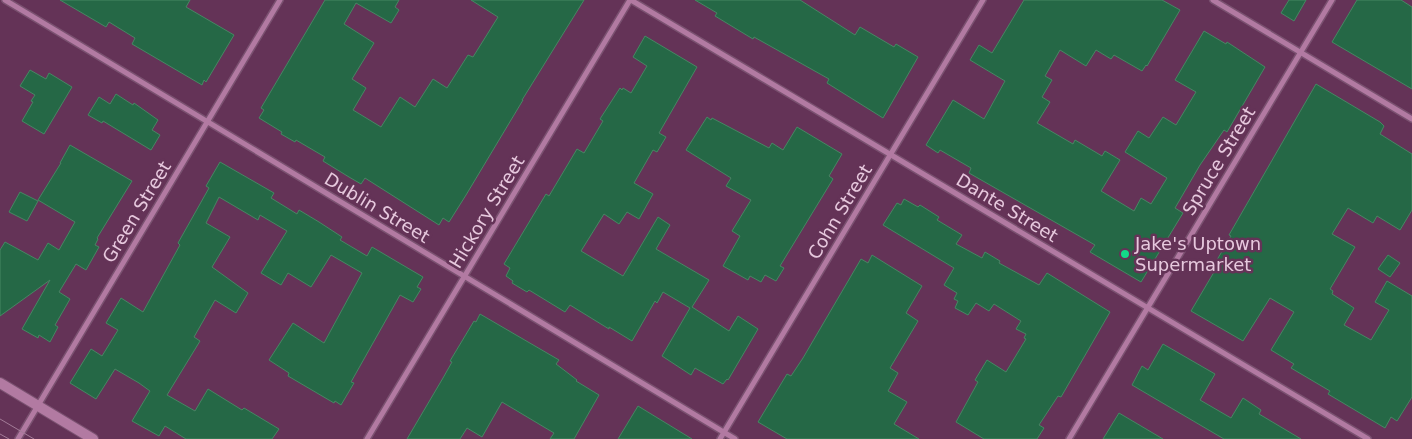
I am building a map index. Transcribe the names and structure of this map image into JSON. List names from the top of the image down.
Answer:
{
  "streets": {
    "street": [
      "Spruce Street",
      "Dublin Street",
      "Dante Street",
      "Green Street",
      "Hickory Street",
      "Cohn Street"
    ]
  },
  "crossings": [
    ["Spruce Street", "Dante Street"],
    ["Dublin Street", "Green Street"],
    ["Dublin Street", "Hickory Street"],
    ["Dublin Street", "Cohn Street"],
    ["Dante Street", "Hickory Street"],
    ["Dante Street", "Cohn Street"]
  ],
  "places": ["Jake's Uptown Supermarket"]
}
